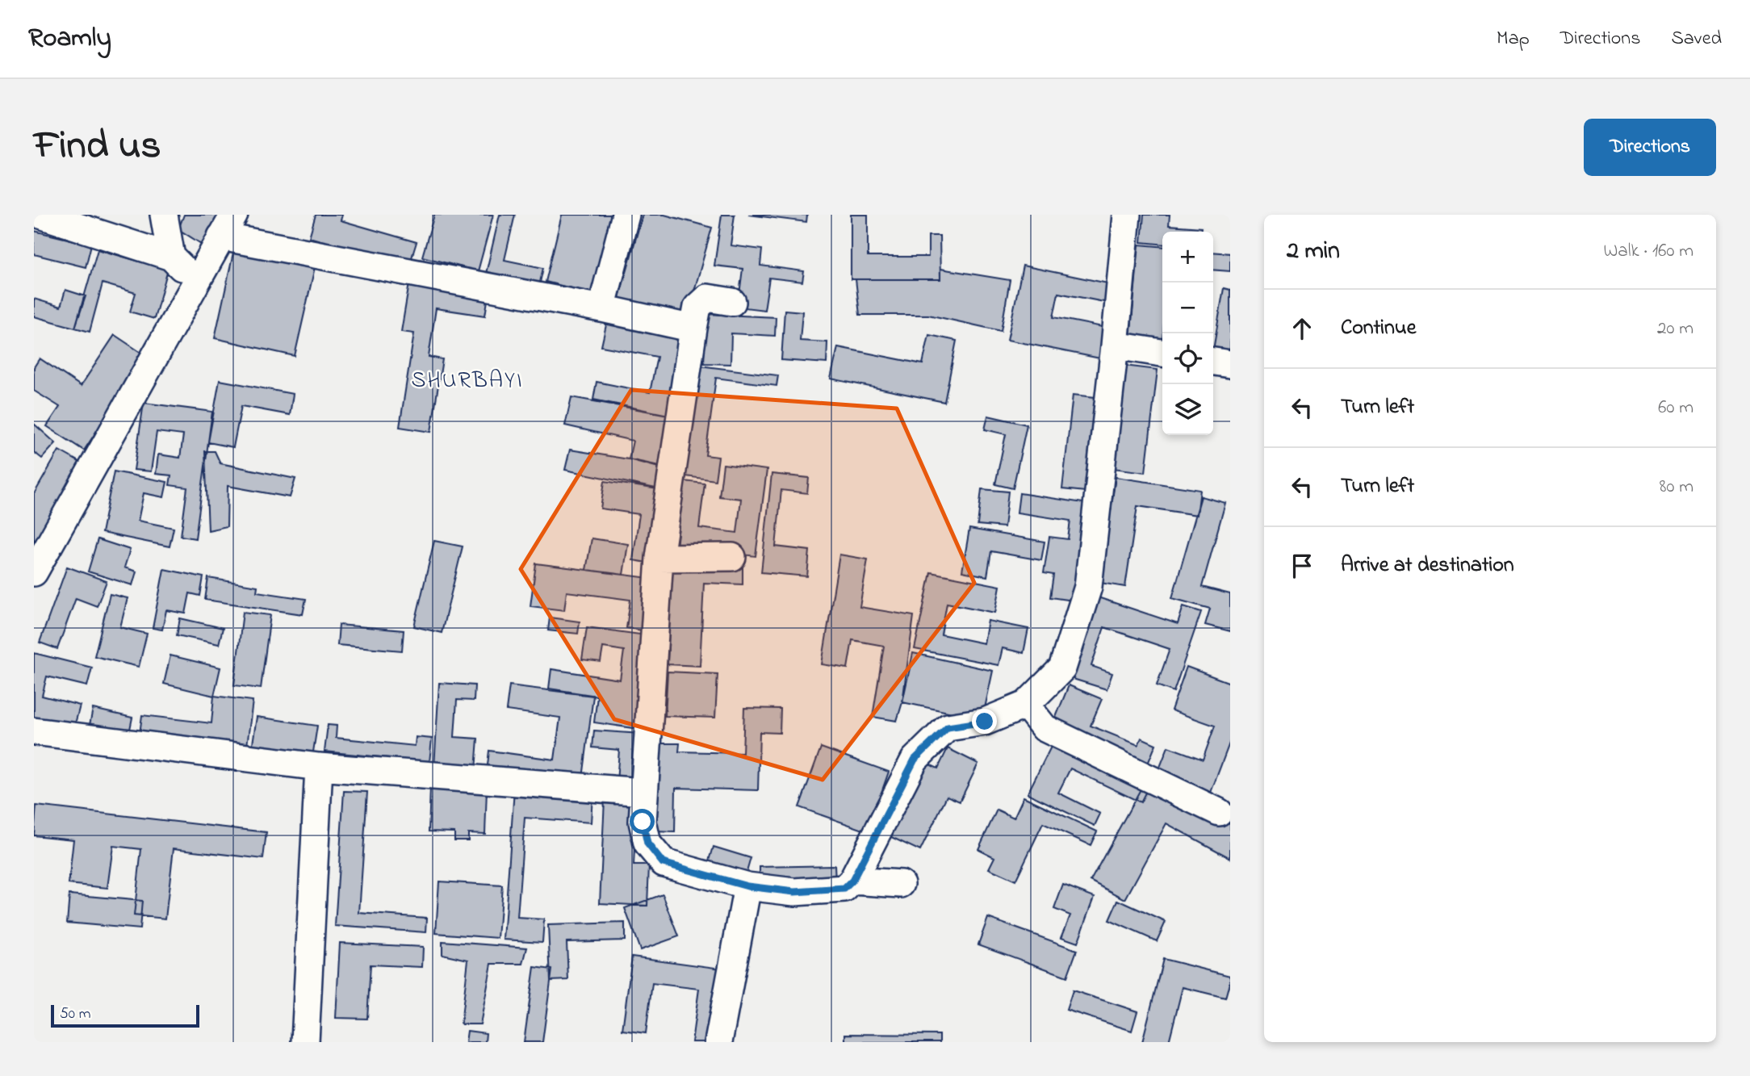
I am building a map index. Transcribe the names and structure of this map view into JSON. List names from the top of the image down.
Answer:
{
  "districts": ["SHURBAYI"],
  "scale_bar": "50 m",
  "page": {
    "header": "Roamly",
    "nav": ["Map", "Directions", "Saved"],
    "title": "Find us",
    "buttons": "Directions",
    "heading": ["2 min", "Walk · 160 m"],
    "map_buttons": ["+", "−"],
    "list": [
      ["Continue", "20 m"],
      ["Turn left", "60 m"],
      ["Turn left", "80 m"],
      "Arrive at destination"
    ],
    "scale": "50 m"
  }
}
